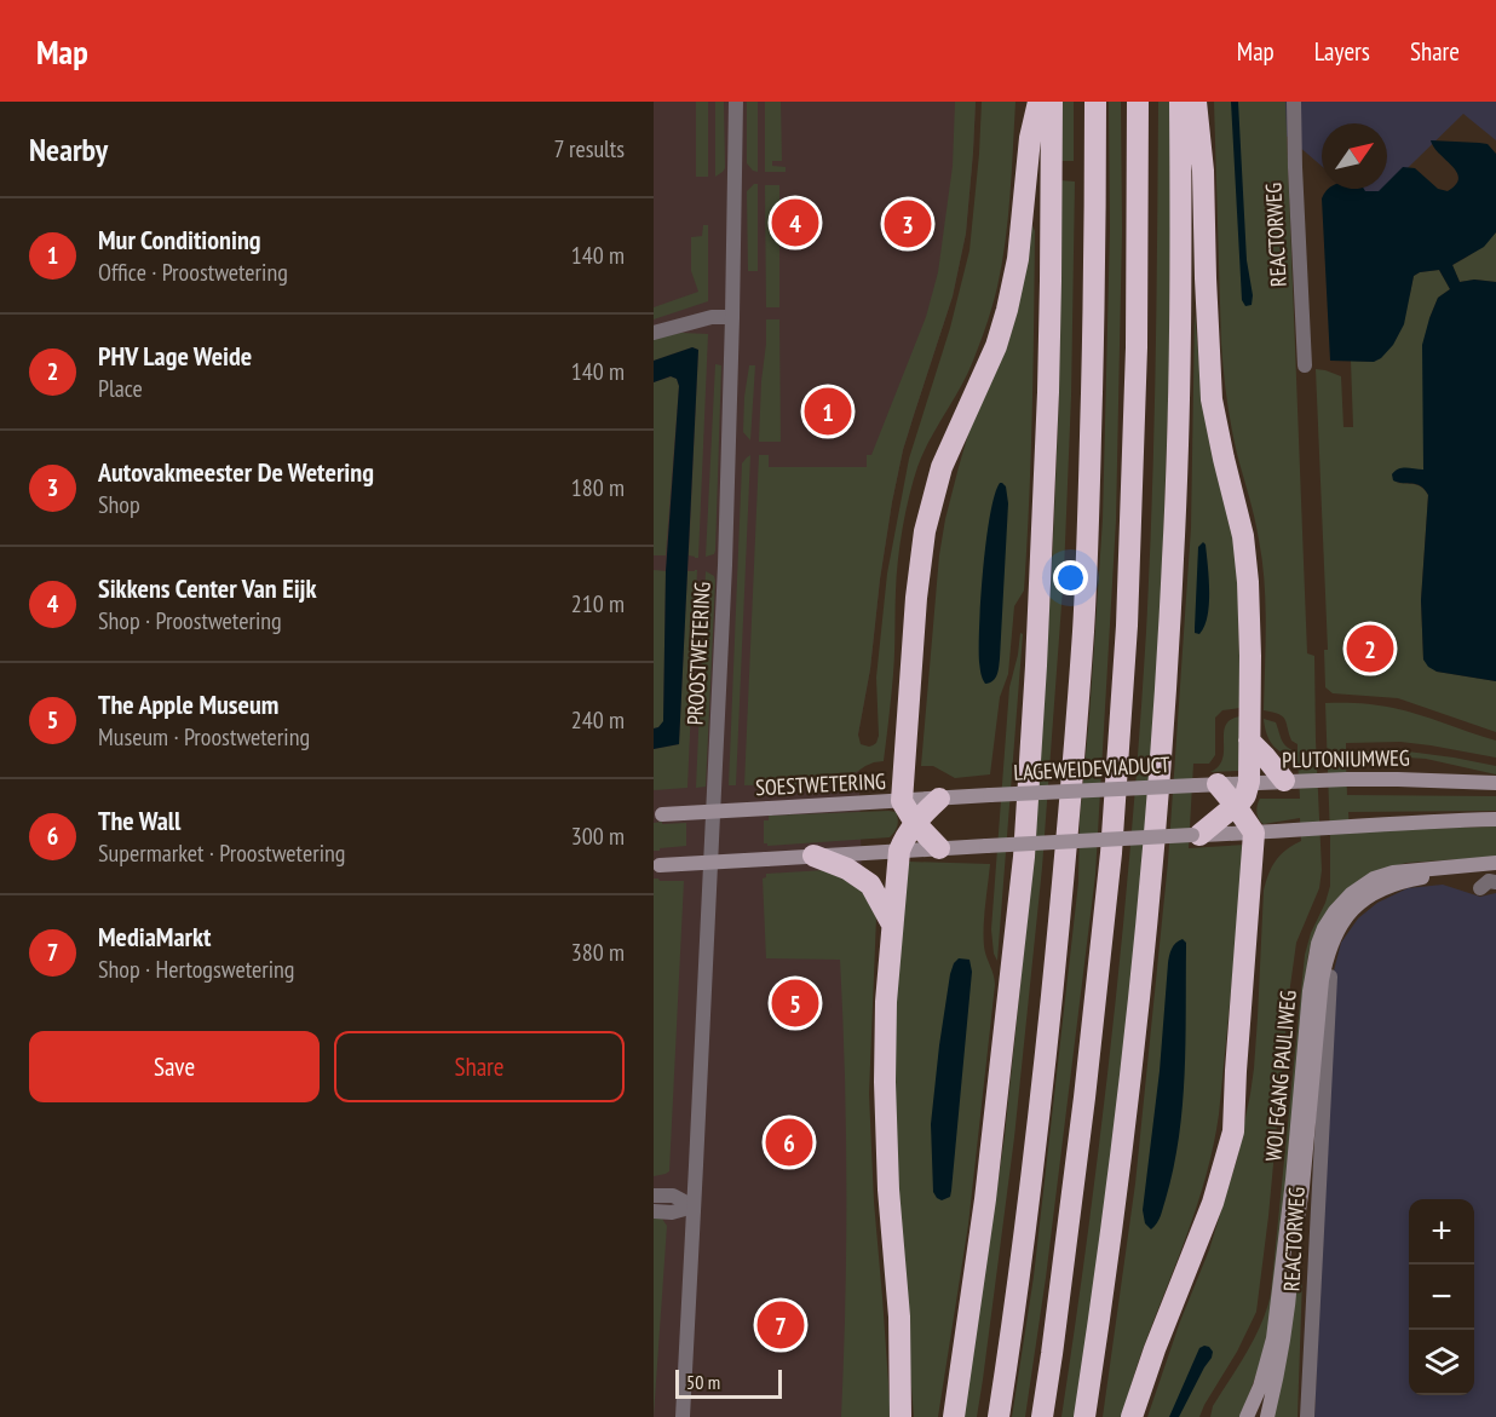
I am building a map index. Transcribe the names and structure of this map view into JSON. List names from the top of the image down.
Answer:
{
  "streets": {
    "main road": [
      "PLUTONIUMWEG",
      "LAGEWEIDEVIADUCT",
      "SOESTWETERING",
      "WOLFGANG PAULIWEG"
    ],
    "street": ["REACTORWEG", "PROOSTWETERING"]
  },
  "crossings": [
    ["PLUTONIUMWEG", "LAGEWEIDEVIADUCT"],
    ["LAGEWEIDEVIADUCT", "SOESTWETERING"]
  ],
  "scale_bar": "50 m",
  "north": "top right",
  "page": {
    "header": "Map",
    "nav": ["Map", "Layers", "Share"],
    "heading": ["Nearby", "7 results"],
    "list": [
      {
        "mark": "1",
        "name": "Mur Conditioning",
        "note": "Office · Proostwetering",
        "value": "140 m"
      },
      {
        "mark": "2",
        "name": "PHV Lage Weide",
        "note": "Place",
        "value": "140 m"
      },
      {
        "mark": "3",
        "name": "Autovakmeester De Wetering",
        "note": "Shop",
        "value": "180 m"
      },
      {
        "mark": "4",
        "name": "Sikkens Center Van Eijk",
        "note": "Shop · Proostwetering",
        "value": "210 m"
      },
      {
        "mark": "5",
        "name": "The Apple Museum",
        "note": "Museum · Proostwetering",
        "value": "240 m"
      },
      {
        "mark": "6",
        "name": "The Wall",
        "note": "Supermarket · Proostwetering",
        "value": "300 m"
      },
      {
        "mark": "7",
        "name": "MediaMarkt",
        "note": "Shop · Hertogswetering",
        "value": "380 m"
      }
    ],
    "pins": [
      "4",
      "3",
      "1",
      "2",
      "5",
      "6",
      "7"
    ],
    "buttons": ["Save", "Share"],
    "map_buttons": ["+", "−"],
    "scale": "50 m"
  }
}
